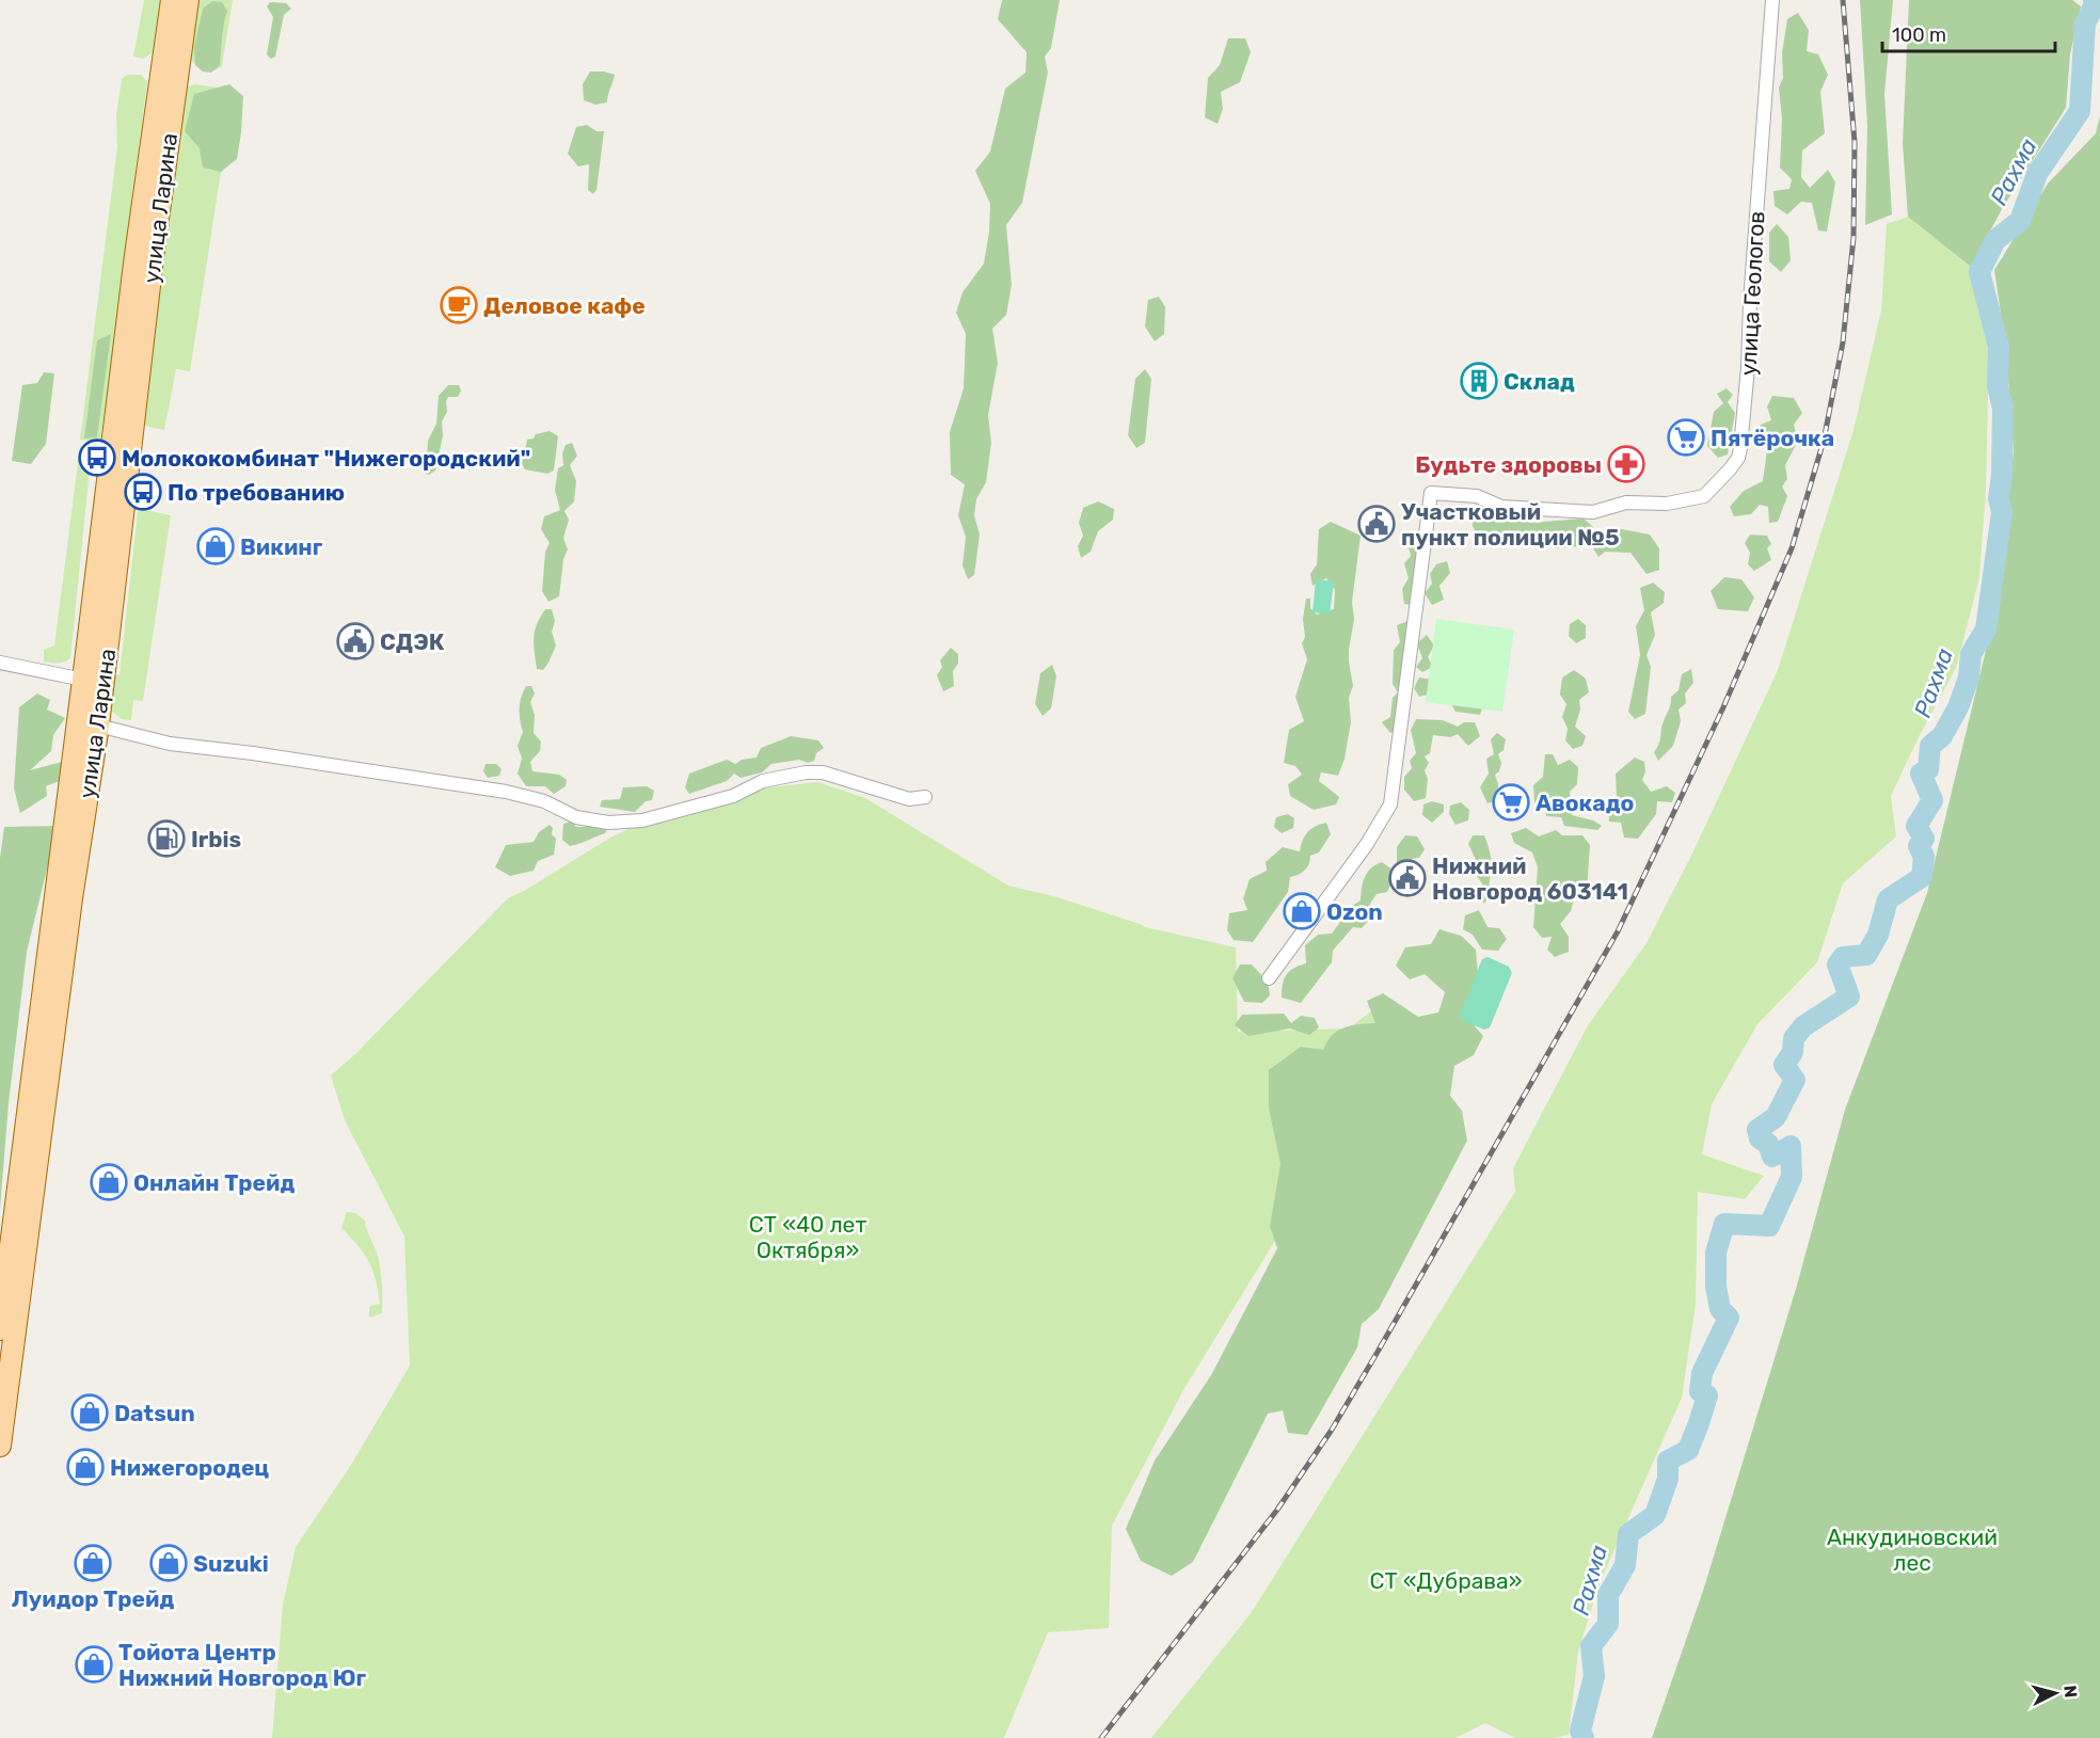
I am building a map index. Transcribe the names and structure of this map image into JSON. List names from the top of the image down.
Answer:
{
  "streets": {
    "main road": ["улица Ларина"],
    "street": ["улица Геологов"]
  },
  "water": ["Рахма"],
  "parks": ["СТ «40 лет Октября»", "Анкудиновский лес", "СТ «Дубрава»"],
  "places": {
    "cafe": ["Деловое кафе"],
    "building": ["Склад"],
    "supermarket": ["Пятёрочка", "Авокадо"],
    "bus stop": ["Молококомбинат \"Нижегородский\"", "По требованию"],
    "pharmacy": ["Будьте здоровы"],
    "public building": ["Участковый пункт полиции №5", "СДЭК", "Нижний Новгород 603141"],
    "shop": [
      "Викинг",
      "Ozon",
      "Онлайн Трейд",
      "Datsun",
      "Нижегородец",
      "Луидор Трейд",
      "Suzuki",
      "Тойота Центр Нижний Новгород Юг"
    ],
    "fuel station": ["Irbis"]
  },
  "scale_bar": "100 m",
  "north": "right"
}
